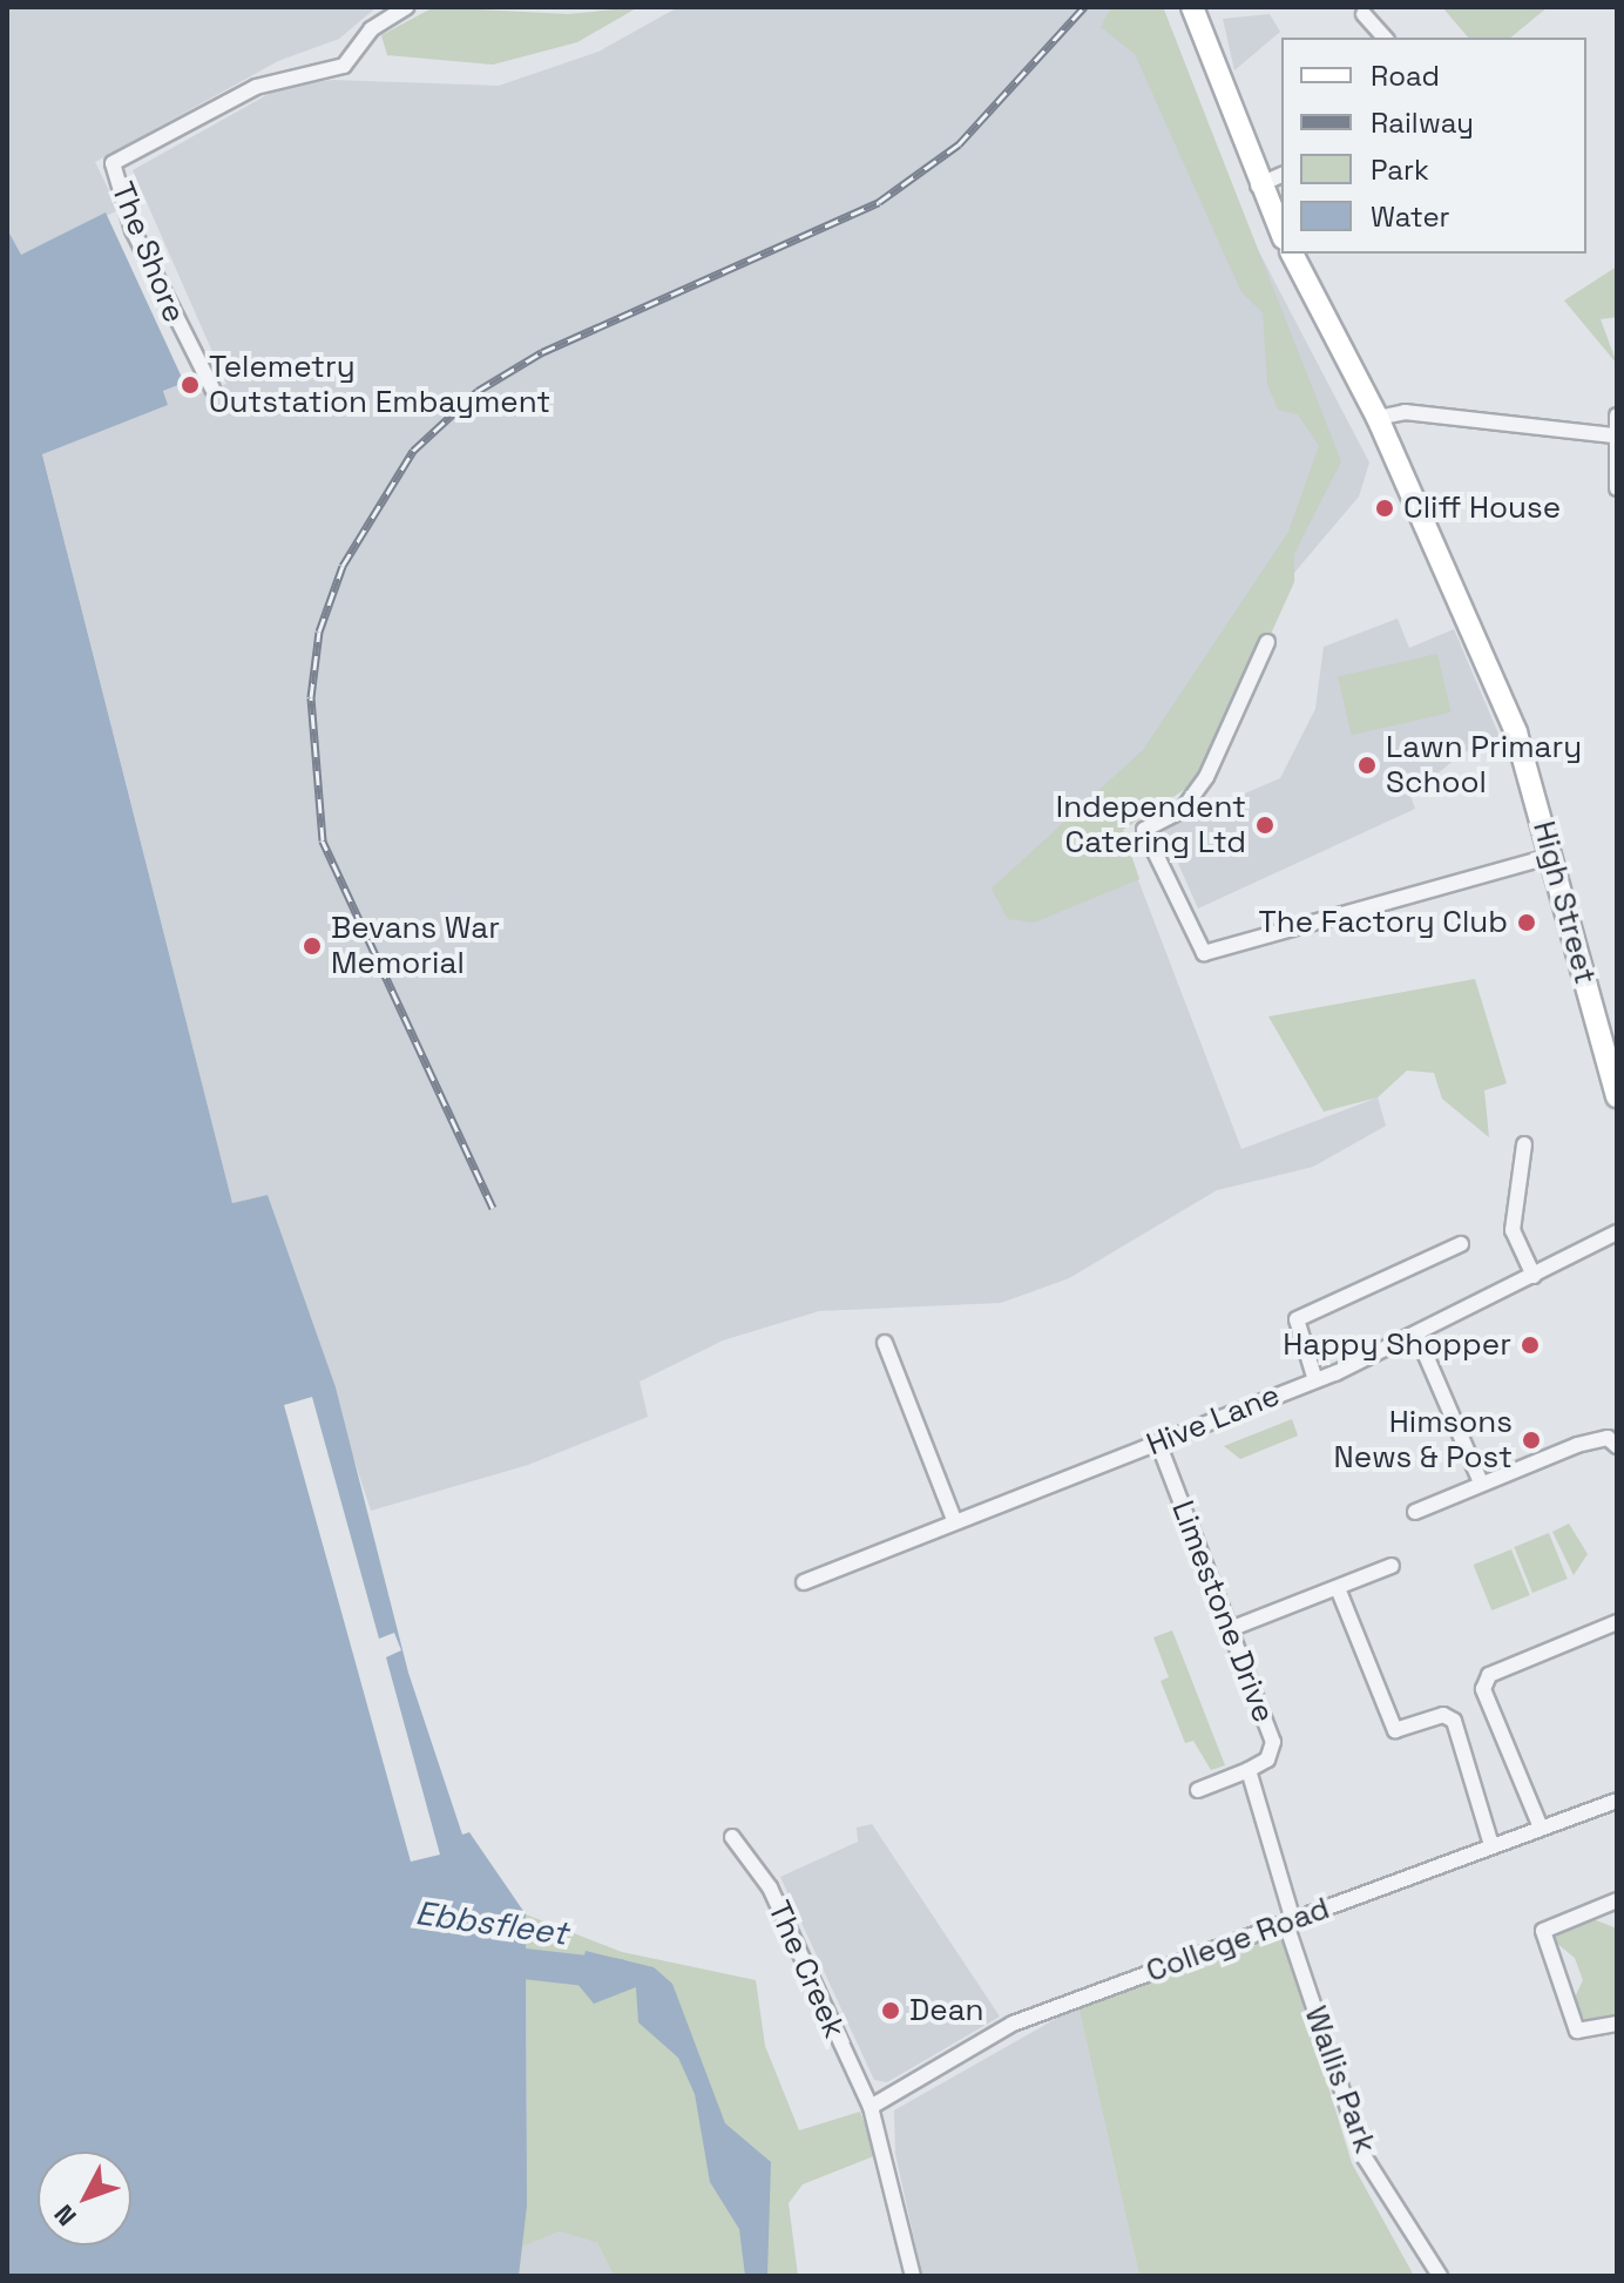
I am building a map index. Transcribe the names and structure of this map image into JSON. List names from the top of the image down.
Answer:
{
  "streets": {
    "main road": ["High Street"],
    "street": [
      "The Shore",
      "Hive Lane",
      "Limestone Drive",
      "College Road",
      "The Creek",
      "Wallis Park"
    ]
  },
  "crossings": [
    ["Hive Lane", "Limestone Drive"],
    ["Limestone Drive", "Wallis Park"],
    ["College Road", "The Creek"],
    ["College Road", "Wallis Park"]
  ],
  "water": ["Ebbsfleet"],
  "places": [
    "Telemetry Outstation Embayment",
    "Cliff House",
    "Lawn Primary School",
    "Independent Catering Ltd",
    "The Factory Club",
    "Bevans War Memorial",
    "Happy Shopper",
    "Himsons News & Post",
    "Dean"
  ],
  "legend": [
    "Road",
    "Railway",
    "Park",
    "Water"
  ],
  "north": "bottom left"
}
